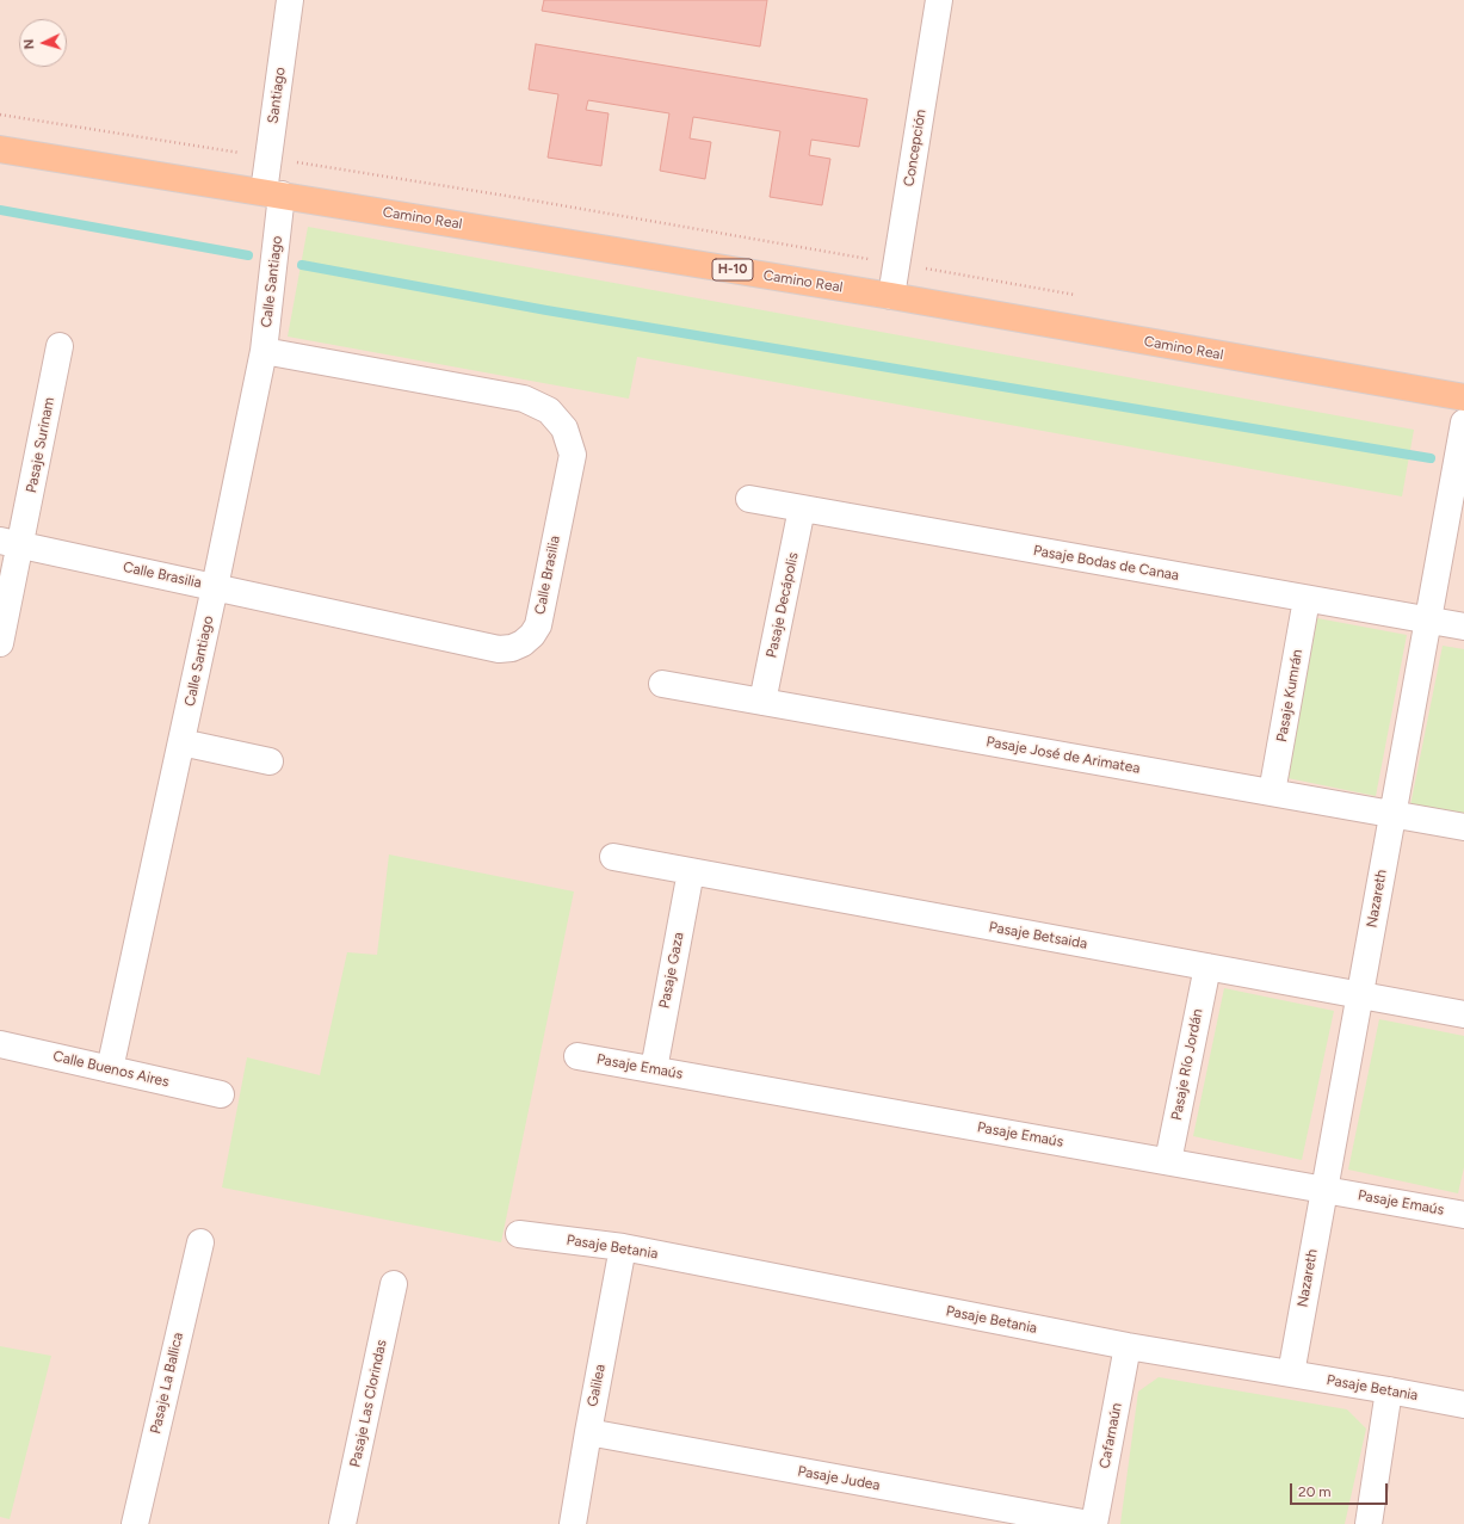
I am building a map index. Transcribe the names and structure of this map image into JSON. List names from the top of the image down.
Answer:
{
  "streets": {
    "main road": ["Camino Real", "H-10"],
    "street": [
      "Santiago",
      "Concepción",
      "Calle Santiago",
      "Pasaje Surinam",
      "Pasaje Bodas de Canaa",
      "Calle Brasilia",
      "Pasaje Decápolis",
      "Pasaje Kumrán",
      "Pasaje José de Arimatea",
      "Nazareth",
      "Pasaje Betsaida",
      "Pasaje Gaza",
      "Pasaje Río Jordán",
      "Pasaje Emaús",
      "Calle Buenos Aires",
      "Pasaje Betania",
      "Pasaje La Ballica",
      "Galilea",
      "Pasaje Las Clorindas",
      "Cafarnaún",
      "Pasaje Judea"
    ]
  },
  "crossings": [
    ["Santiago", "Camino Real"],
    ["Santiago", "Calle Santiago"],
    ["Concepción", "Camino Real"],
    ["Camino Real", "Calle Santiago"],
    ["Calle Santiago", "Calle Brasilia"],
    ["Calle Santiago", "Calle Buenos Aires"],
    ["Pasaje Surinam", "Calle Brasilia"],
    ["Pasaje Bodas de Canaa", "Pasaje Decápolis"],
    ["Pasaje Bodas de Canaa", "Pasaje Kumrán"],
    ["Pasaje Bodas de Canaa", "Nazareth"],
    ["Pasaje Decápolis", "Pasaje José de Arimatea"],
    ["Pasaje Kumrán", "Pasaje José de Arimatea"],
    ["Pasaje José de Arimatea", "Nazareth"],
    ["Nazareth", "Pasaje Betsaida"],
    ["Nazareth", "Pasaje Emaús"],
    ["Nazareth", "Pasaje Betania"],
    ["Pasaje Betsaida", "Pasaje Gaza"],
    ["Pasaje Betsaida", "Pasaje Río Jordán"],
    ["Pasaje Gaza", "Pasaje Emaús"],
    ["Pasaje Río Jordán", "Pasaje Emaús"],
    ["Pasaje Betania", "Galilea"],
    ["Pasaje Betania", "Cafarnaún"],
    ["Galilea", "Pasaje Judea"]
  ],
  "scale_bar": "20 m",
  "north": "left"
}
